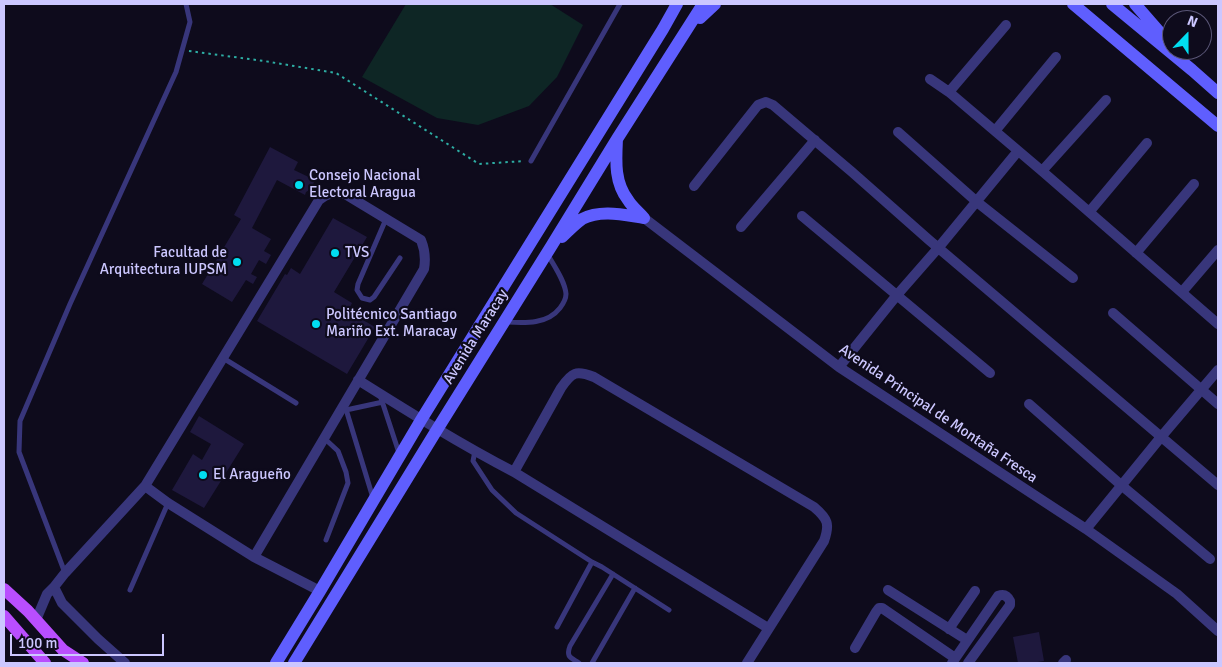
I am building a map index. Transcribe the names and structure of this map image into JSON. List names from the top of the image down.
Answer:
{
  "streets": {
    "street": ["Avenida Maracay", "Avenida Principal de Montaña Fresca"]
  },
  "places": [
    "Consejo Nacional Electoral Aragua",
    "TVS",
    "Facultad de Arquitectura IUPSM",
    "Politécnico Santiago Mariño Ext. Maracay",
    "El Aragueño"
  ],
  "scale_bar": "100 m",
  "north": "top"
}
